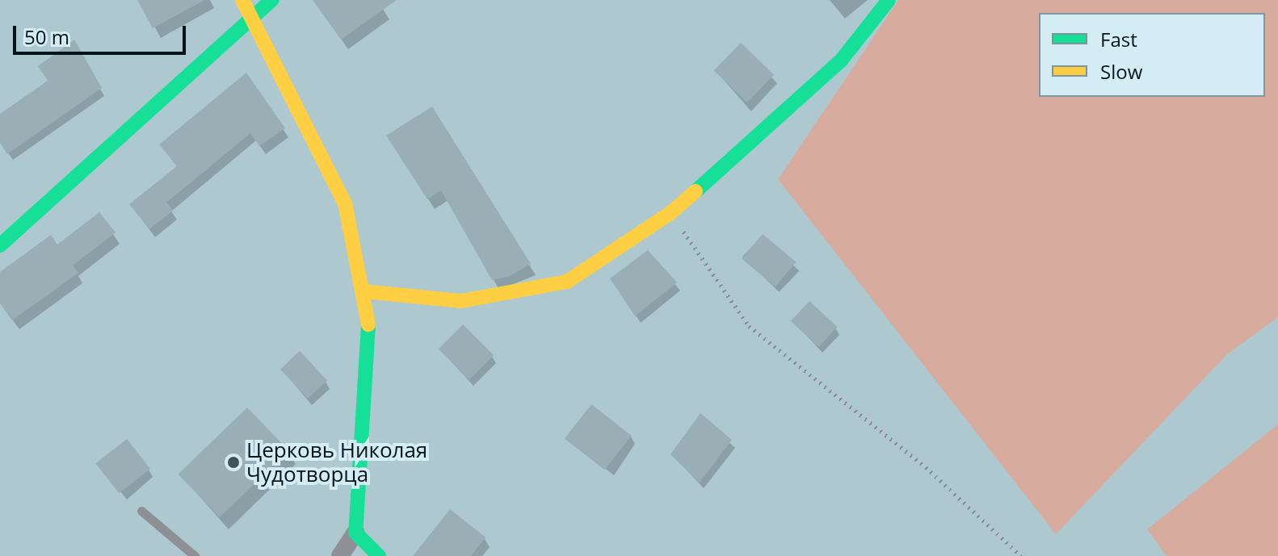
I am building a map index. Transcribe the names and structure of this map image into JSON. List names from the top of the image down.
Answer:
{
  "places": ["Церковь Николая Чудотворца"],
  "legend": ["Fast", "Slow"],
  "scale_bar": "50 m"
}
